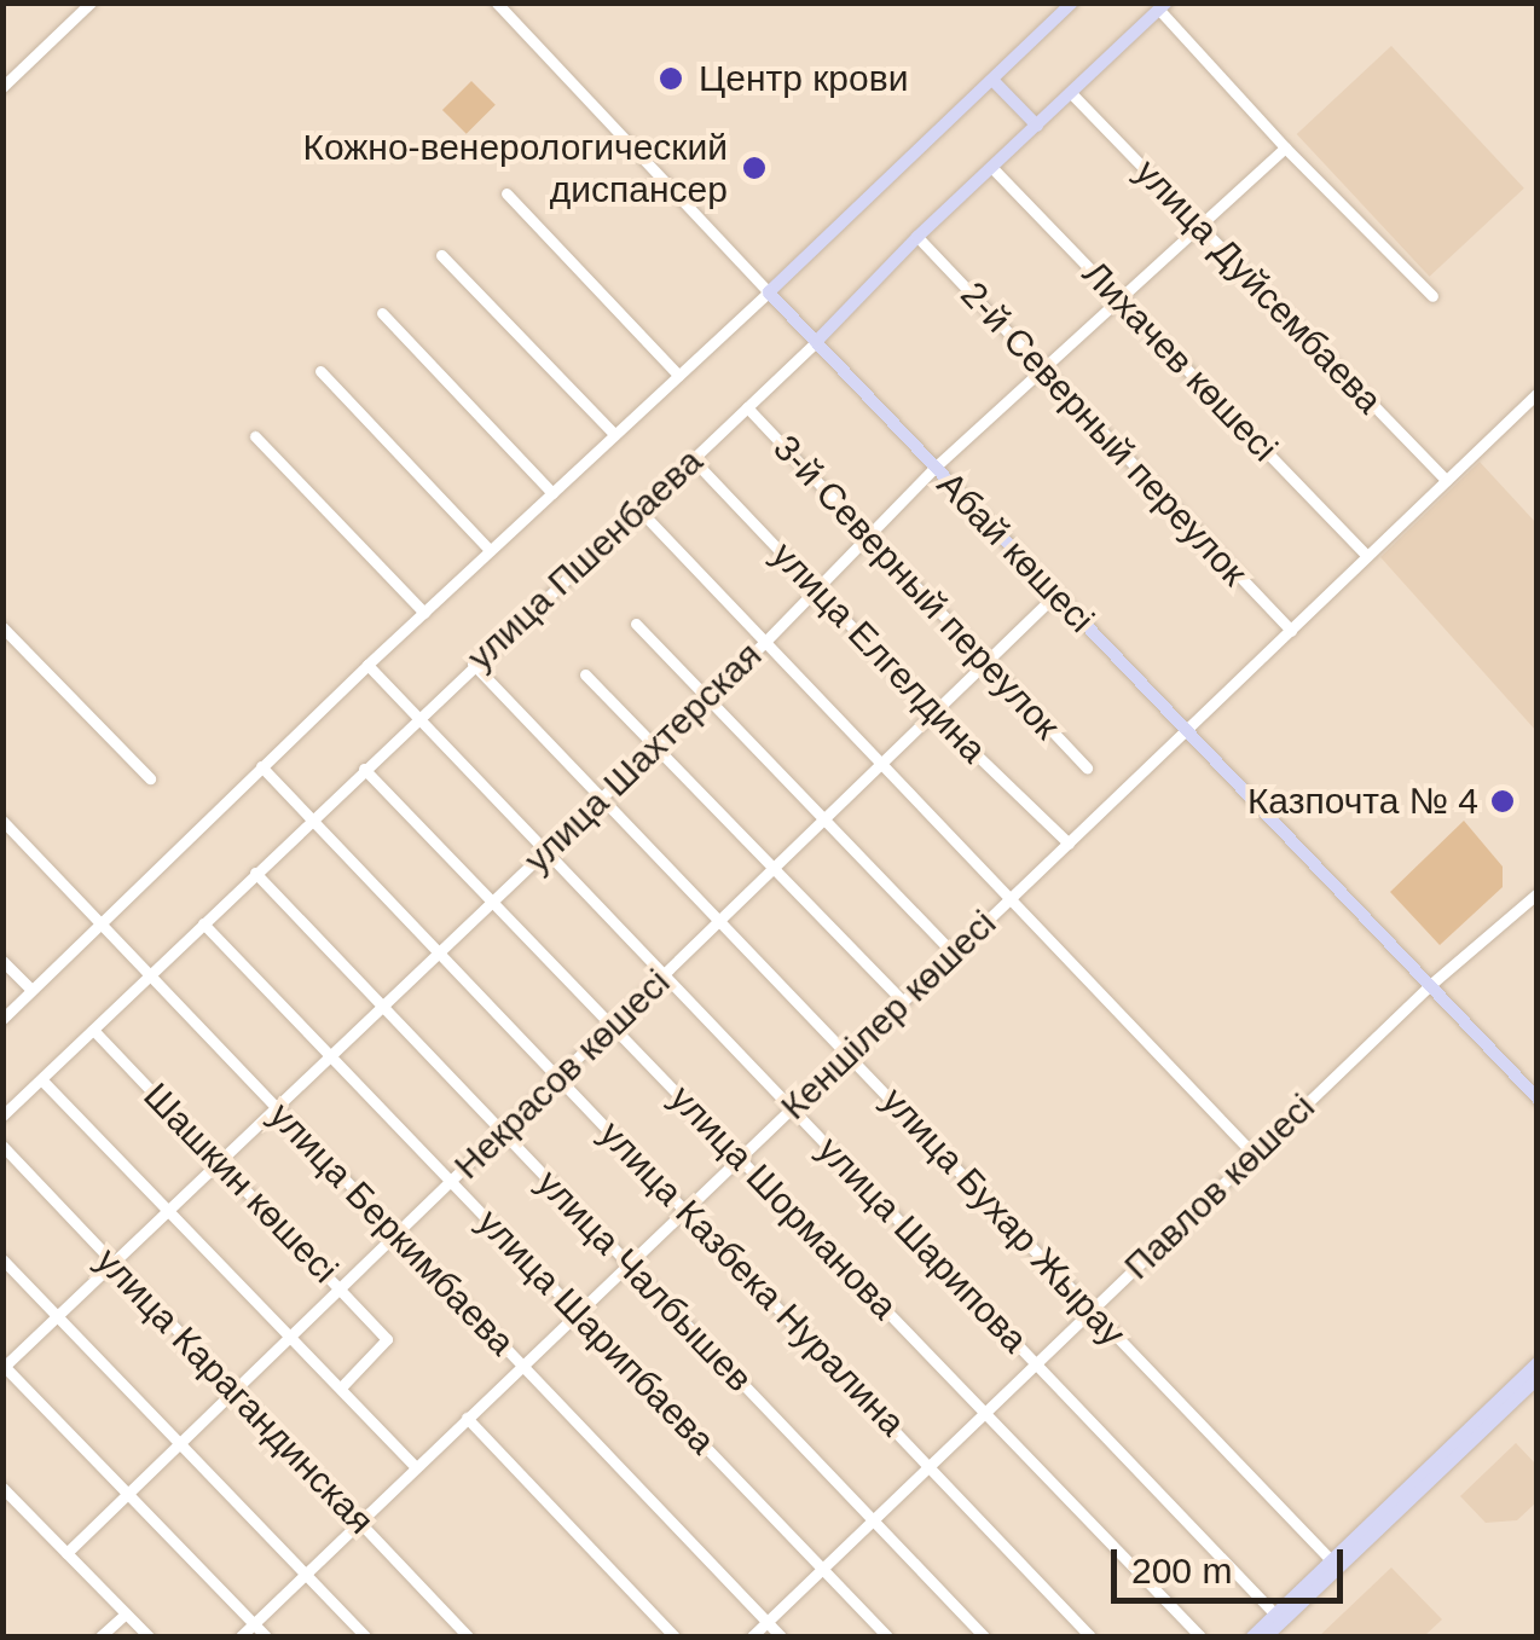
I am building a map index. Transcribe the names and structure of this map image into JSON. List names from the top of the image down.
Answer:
{
  "streets": {
    "main road": ["Абай көшесі", "улица Пшенбаева"],
    "street": [
      "улица Дуйсембаева",
      "Лихачев көшесі",
      "2-й Северный переулок",
      "3-й Северный переулок",
      "улица Елгелдина",
      "улица Шахтерская",
      "Кеншілер көшесі",
      "Некрасов көшесі",
      "Шашкин көшесі",
      "Павлов көшесі",
      "улица Шорманова",
      "улица Бухар Жырау",
      "улица Беркимбаева",
      "улица Шарипова",
      "улица Казбека Нуралина",
      "улица Чалбышев",
      "улица Шарипбаева",
      "улица Карагандинская"
    ]
  },
  "crossings": [
    ["улица Дуйсембаева", "улица Пшенбаева"],
    ["улица Дуйсембаева", "улица Шахтерская"],
    ["улица Дуйсембаева", "Кеншілер көшесі"],
    ["Лихачев көшесі", "улица Пшенбаева"],
    ["Лихачев көшесі", "улица Шахтерская"],
    ["Лихачев көшесі", "Кеншілер көшесі"],
    ["2-й Северный переулок", "улица Пшенбаева"],
    ["2-й Северный переулок", "улица Шахтерская"],
    ["2-й Северный переулок", "Кеншілер көшесі"],
    ["Абай көшесі", "улица Пшенбаева"],
    ["Абай көшесі", "улица Шахтерская"],
    ["Абай көшесі", "Кеншілер көшесі"],
    ["Абай көшесі", "Некрасов көшесі"],
    ["Абай көшесі", "Павлов көшесі"],
    ["улица Пшенбаева", "3-й Северный переулок"],
    ["улица Пшенбаева", "улица Елгелдина"],
    ["улица Пшенбаева", "Шашкин көшесі"],
    ["улица Пшенбаева", "улица Шорманова"],
    ["улица Пшенбаева", "улица Бухар Жырау"],
    ["улица Пшенбаева", "улица Беркимбаева"],
    ["улица Пшенбаева", "улица Шарипова"],
    ["улица Пшенбаева", "улица Казбека Нуралина"],
    ["улица Пшенбаева", "улица Чалбышев"],
    ["улица Пшенбаева", "улица Шарипбаева"],
    ["3-й Северный переулок", "улица Шахтерская"],
    ["3-й Северный переулок", "Некрасов көшесі"],
    ["улица Елгелдина", "улица Шахтерская"],
    ["улица Елгелдина", "Кеншілер көшесі"],
    ["улица Елгелдина", "Некрасов көшесі"],
    ["улица Шахтерская", "Шашкин көшесі"],
    ["улица Шахтерская", "улица Шорманова"],
    ["улица Шахтерская", "улица Бухар Жырау"],
    ["улица Шахтерская", "улица Беркимбаева"],
    ["улица Шахтерская", "улица Шарипова"],
    ["улица Шахтерская", "улица Казбека Нуралина"],
    ["улица Шахтерская", "улица Чалбышев"],
    ["улица Шахтерская", "улица Шарипбаева"],
    ["улица Шахтерская", "улица Карагандинская"],
    ["Кеншілер көшесі", "улица Шорманова"],
    ["Кеншілер көшесі", "улица Бухар Жырау"],
    ["Кеншілер көшесі", "улица Беркимбаева"],
    ["Кеншілер көшесі", "улица Шарипова"],
    ["Кеншілер көшесі", "улица Казбека Нуралина"],
    ["Кеншілер көшесі", "улица Чалбышев"],
    ["Кеншілер көшесі", "улица Шарипбаева"],
    ["Кеншілер көшесі", "улица Карагандинская"],
    ["Некрасов көшесі", "Шашкин көшесі"],
    ["Некрасов көшесі", "улица Шорманова"],
    ["Некрасов көшесі", "улица Бухар Жырау"],
    ["Некрасов көшесі", "улица Беркимбаева"],
    ["Некрасов көшесі", "улица Шарипова"],
    ["Некрасов көшесі", "улица Казбека Нуралина"],
    ["Некрасов көшесі", "улица Чалбышев"],
    ["Некрасов көшесі", "улица Шарипбаева"],
    ["Некрасов көшесі", "улица Карагандинская"],
    ["Павлов көшесі", "улица Шорманова"],
    ["Павлов көшесі", "улица Бухар Жырау"],
    ["Павлов көшесі", "улица Беркимбаева"],
    ["Павлов көшесі", "улица Шарипова"],
    ["Павлов көшесі", "улица Казбека Нуралина"],
    ["Павлов көшесі", "улица Чалбышев"],
    ["Павлов көшесі", "улица Шарипбаева"]
  ],
  "places": ["Центр крови", "Кожно-венерологический диспансер", "Казпочта № 4"],
  "scale_bar": "200 m"
}
